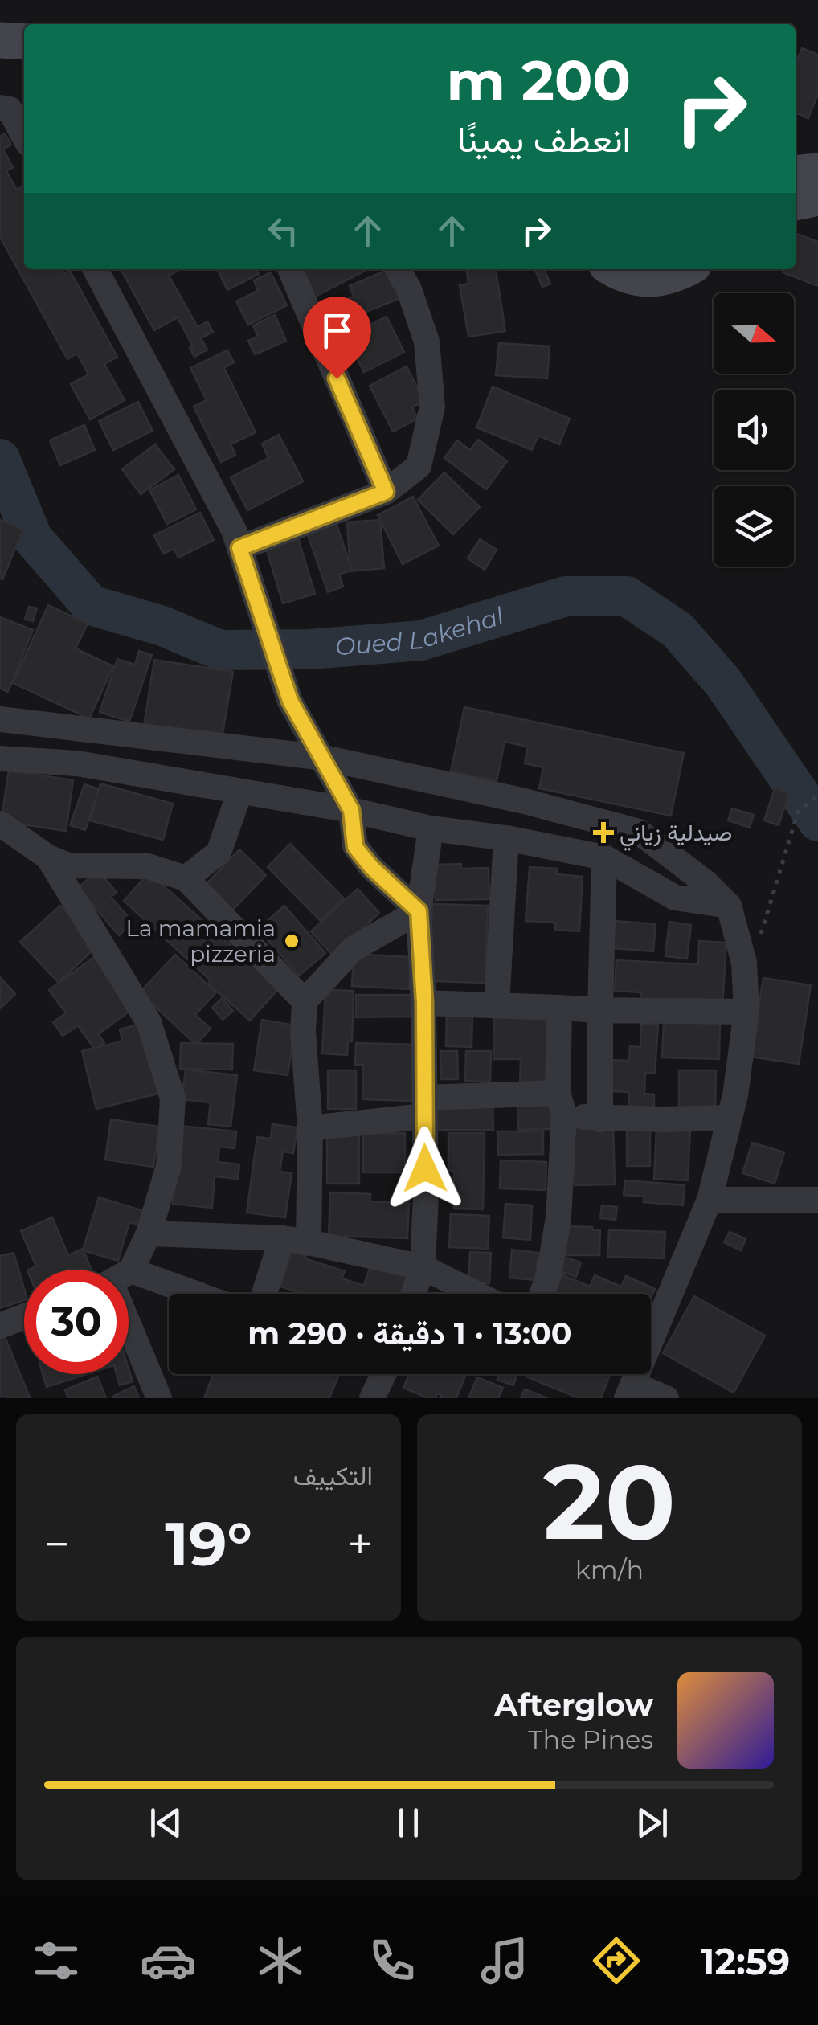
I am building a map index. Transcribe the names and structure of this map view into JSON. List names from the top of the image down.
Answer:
{
  "water": ["Oued Lakehal"],
  "places": {
    "health": ["صيدلية زياني"],
    "other": ["La mamamia pizzeria"]
  },
  "north": "right",
  "page": {
    "turn": ["200 m", "انعطف يمينًا"],
    "limit": "30",
    "trip": "13:00 · 1 دقيقة · 290 m",
    "tile": [
      ["20", "km/h"],
      "التكييف"
    ],
    "heat": ["−", "19°", "+"],
    "song": ["Afterglow", "The Pines"],
    "tabs": "12:59"
  }
}
